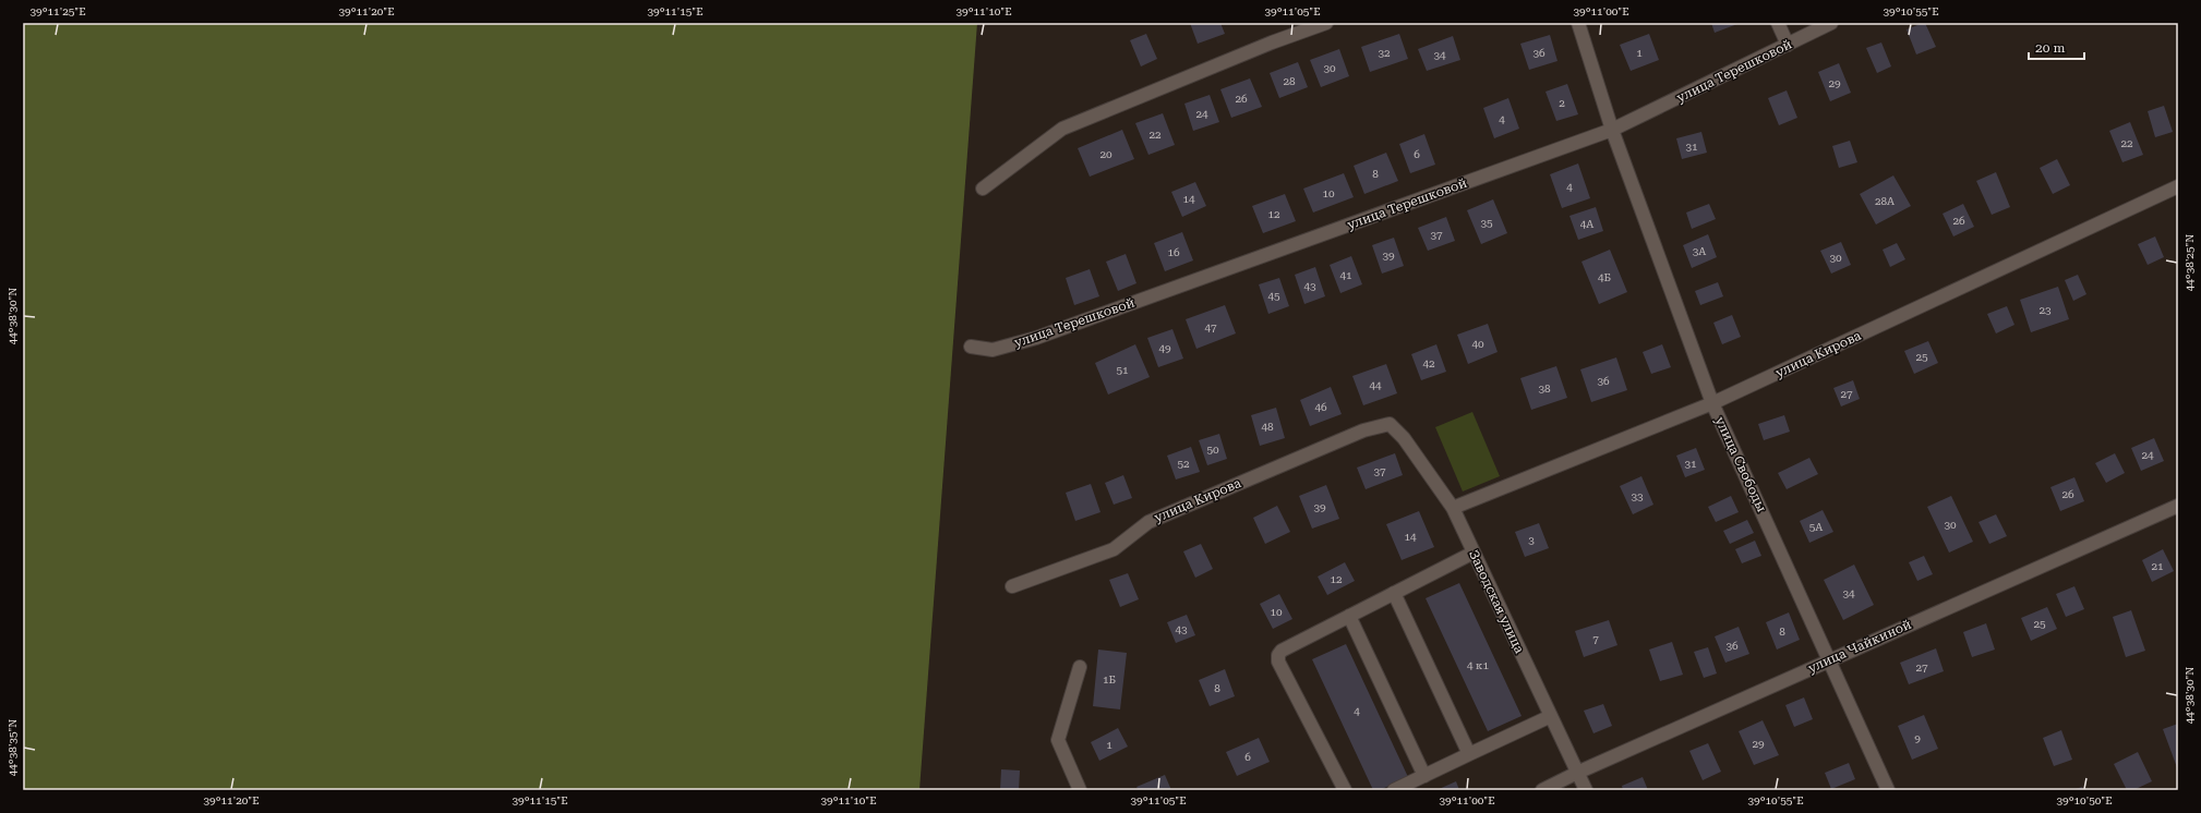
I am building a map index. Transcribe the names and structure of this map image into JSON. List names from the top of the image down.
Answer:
{
  "streets": {
    "street": [
      "улица Терешковой",
      "улица Кирова",
      "улица Свободы",
      "Заводская улица",
      "улица Чайкиной"
    ]
  },
  "crossings": [
    ["улица Терешковой", "улица Свободы"],
    ["улица Кирова", "улица Свободы"],
    ["улица Кирова", "Заводская улица"],
    ["улица Свободы", "улица Чайкиной"],
    ["Заводская улица", "улица Чайкиной"]
  ],
  "house_numbers": [
    "32",
    "36",
    "1",
    "34",
    "30",
    "28",
    "29",
    "26",
    "2",
    "24",
    "4",
    "22",
    "22",
    "31",
    "20",
    "6",
    "8",
    "4",
    "10",
    "14",
    "28А",
    "12",
    "26",
    "35",
    "4А",
    "37",
    "3А",
    "16",
    "39",
    "30",
    "41",
    "4Б",
    "43",
    "45",
    "23",
    "47",
    "40",
    "49",
    "25",
    "42",
    "51",
    "36",
    "44",
    "38",
    "27",
    "46",
    "48",
    "50",
    "24",
    "52",
    "31",
    "37",
    "26",
    "33",
    "39",
    "30",
    "5А",
    "14",
    "3",
    "21",
    "12",
    "34",
    "10",
    "25",
    "43",
    "8",
    "7",
    "36",
    "4 к1",
    "27",
    "1Б",
    "8",
    "4",
    "9",
    "29",
    "1",
    "6"
  ],
  "scale_bar": "20 m",
  "coordinates": [
    "39°11'25\"E",
    "39°11'20\"E",
    "39°11'15\"E",
    "39°11'10\"E",
    "39°11'05\"E",
    "39°11'00\"E",
    "39°10'55\"E",
    "44°38'25\"N",
    "44°38'30\"N",
    "44°38'35\"N",
    "39°10'50\"E"
  ]
}
